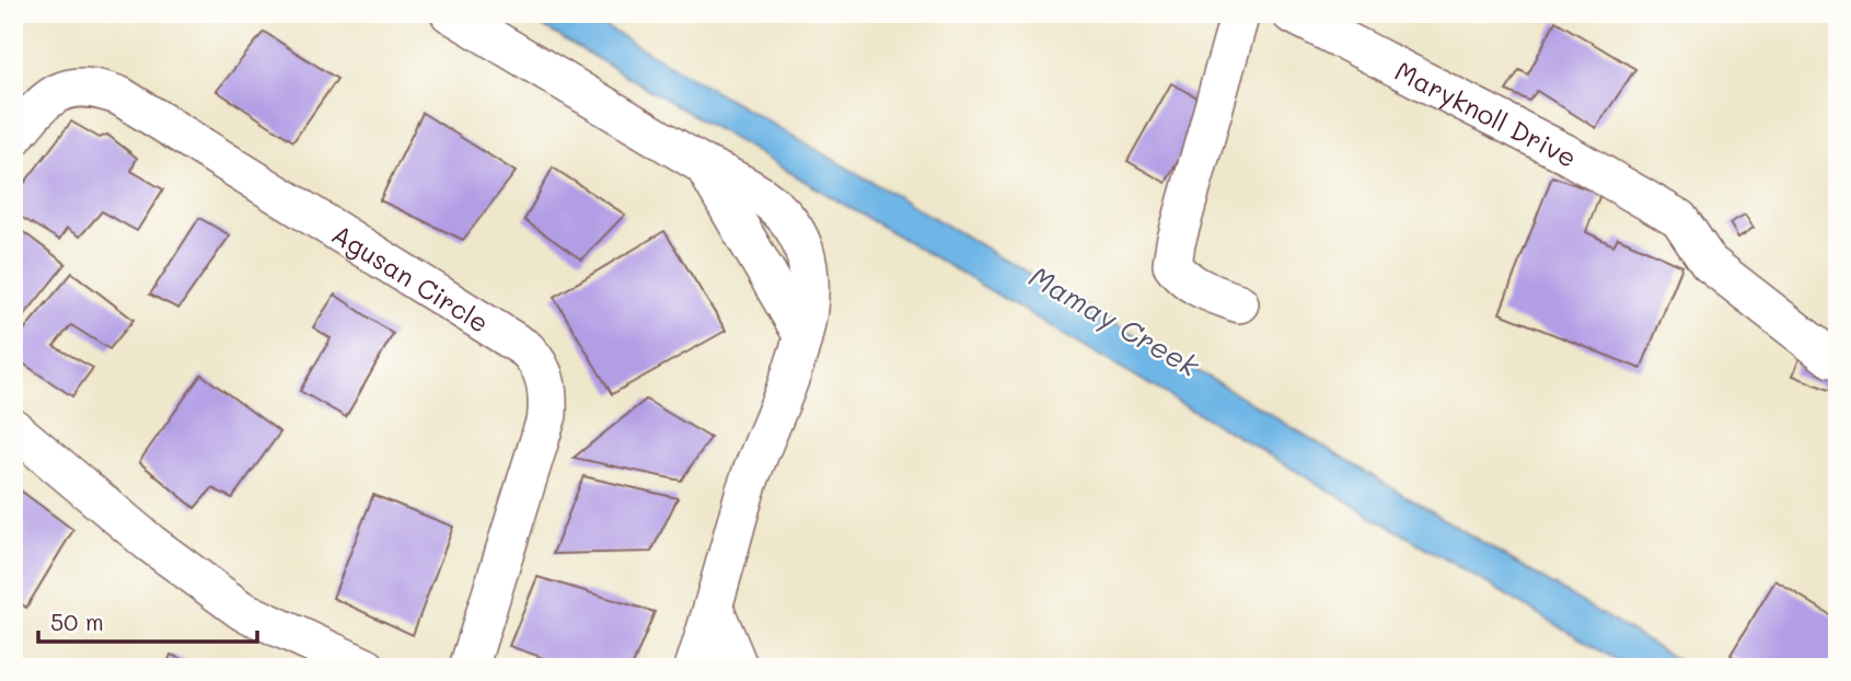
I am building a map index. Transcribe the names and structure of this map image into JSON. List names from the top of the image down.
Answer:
{
  "streets": {
    "street": ["Maryknoll Drive", "Agusan Circle"]
  },
  "water": ["Mamay Creek"],
  "scale_bar": "50 m"
}
